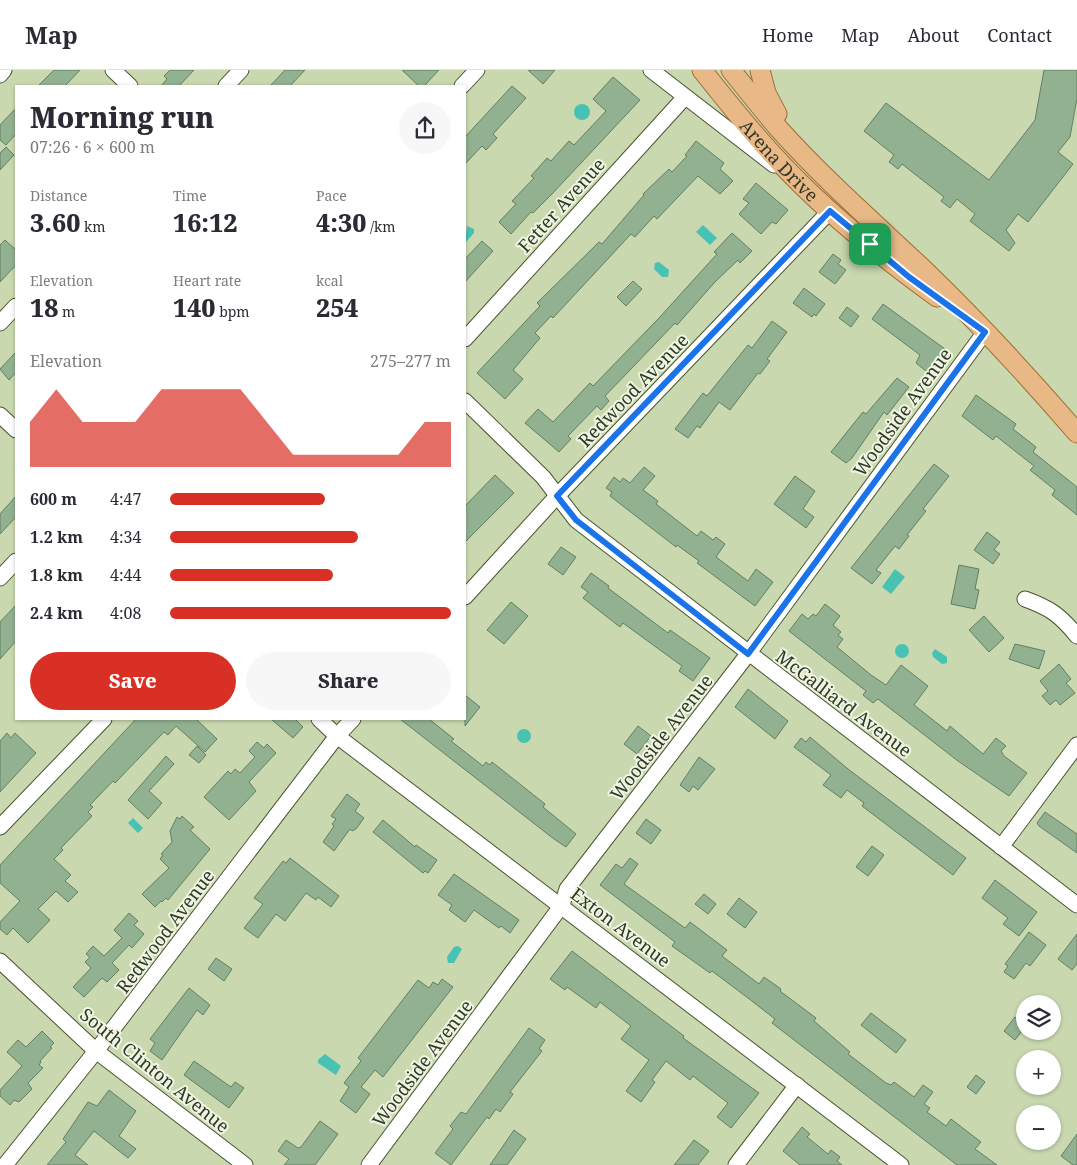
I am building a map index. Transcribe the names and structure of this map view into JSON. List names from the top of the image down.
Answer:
{
  "streets": {
    "main road": ["Arena Drive"],
    "street": [
      "Fetter Avenue",
      "Redwood Avenue",
      "Woodside Avenue",
      "McGalliard Avenue",
      "Exton Avenue",
      "South Clinton Avenue"
    ]
  },
  "crossings": [
    ["Arena Drive", "Redwood Avenue"],
    ["Arena Drive", "Woodside Avenue"],
    ["Redwood Avenue", "McGalliard Avenue"],
    ["Redwood Avenue", "Exton Avenue"],
    ["Redwood Avenue", "South Clinton Avenue"],
    ["Woodside Avenue", "McGalliard Avenue"],
    ["Woodside Avenue", "Exton Avenue"]
  ],
  "page": {
    "header": "Map",
    "nav": [
      "Home",
      "Map",
      "About",
      "Contact"
    ],
    "heading": ["Morning run", "07:26 · 6 × 600 m"],
    "stats": [
      ["Distance", "3.60 km"],
      ["Time", "16:12"],
      ["Pace", "4:30 /km"],
      ["Elevation", "18 m"],
      ["Heart rate", "140 bpm"],
      ["kcal", "254"]
    ],
    "chart": ["Elevation", "275–277 m"],
    "list": [
      {
        "name": "600 m",
        "note": "4:47"
      },
      {
        "name": "1.2 km",
        "note": "4:34"
      },
      {
        "name": "1.8 km",
        "note": "4:44"
      },
      {
        "name": "2.4 km",
        "note": "4:08"
      }
    ],
    "buttons": ["Save", "Share"],
    "map_buttons": ["+", "−"]
  }
}
